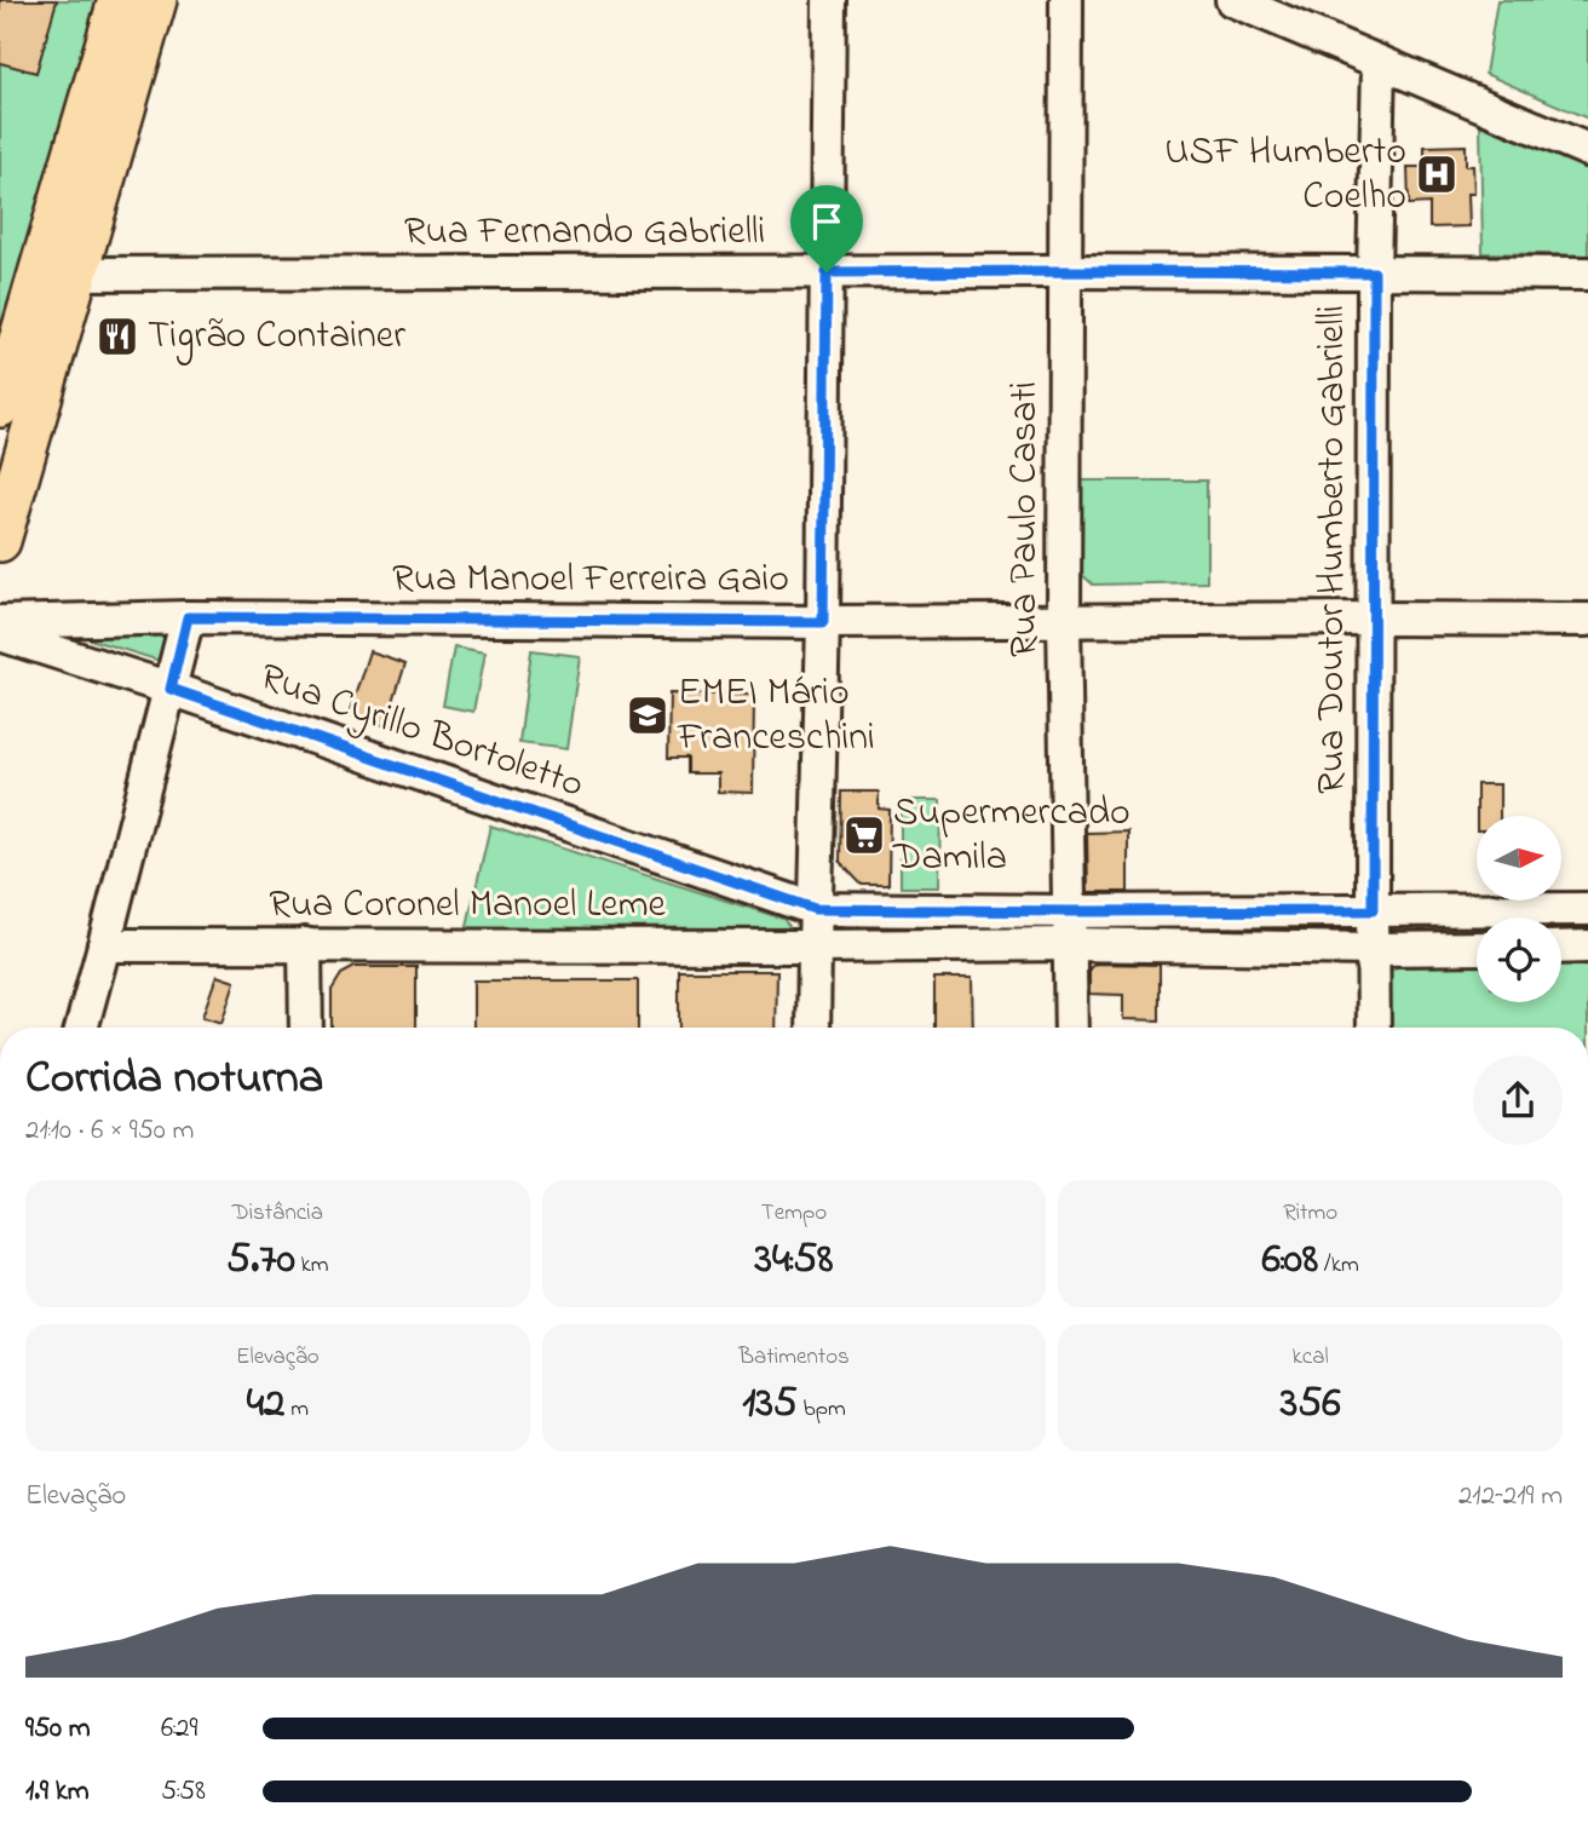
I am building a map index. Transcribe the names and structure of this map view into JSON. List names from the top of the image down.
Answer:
{
  "streets": {
    "street": [
      "Rua Fernando Gabrielli",
      "Rua Paulo Casati",
      "Rua Doutor Humberto Gabrielli",
      "Rua Manoel Ferreira Gaio",
      "Rua Cyrillo Bortoletto",
      "Rua Coronel Manoel Leme"
    ]
  },
  "crossings": [
    ["Rua Fernando Gabrielli", "Rua Paulo Casati"],
    ["Rua Fernando Gabrielli", "Rua Doutor Humberto Gabrielli"],
    ["Rua Paulo Casati", "Rua Manoel Ferreira Gaio"],
    ["Rua Paulo Casati", "Rua Coronel Manoel Leme"],
    ["Rua Doutor Humberto Gabrielli", "Rua Manoel Ferreira Gaio"],
    ["Rua Doutor Humberto Gabrielli", "Rua Coronel Manoel Leme"]
  ],
  "places": {
    "hospital": ["USF Humberto Coelho"],
    "restaurant": ["Tigrão Container"],
    "school or university": ["EMEI Mário Franceschini"],
    "supermarket": ["Supermercado Damila"]
  },
  "north": "right",
  "page": {
    "heading": ["Corrida noturna", "21:10 · 6 × 950 m"],
    "stats": [
      ["Distância", "5.70 km"],
      ["Tempo", "34:58"],
      ["Ritmo", "6:08 /km"],
      ["Elevação", "42 m"],
      ["Batimentos", "135 bpm"],
      ["kcal", "356"]
    ],
    "chart": ["Elevação", "212–219 m"],
    "list": [
      {
        "name": "950 m",
        "note": "6:29"
      },
      {
        "name": "1.9 km",
        "note": "5:58"
      }
    ]
  }
}
